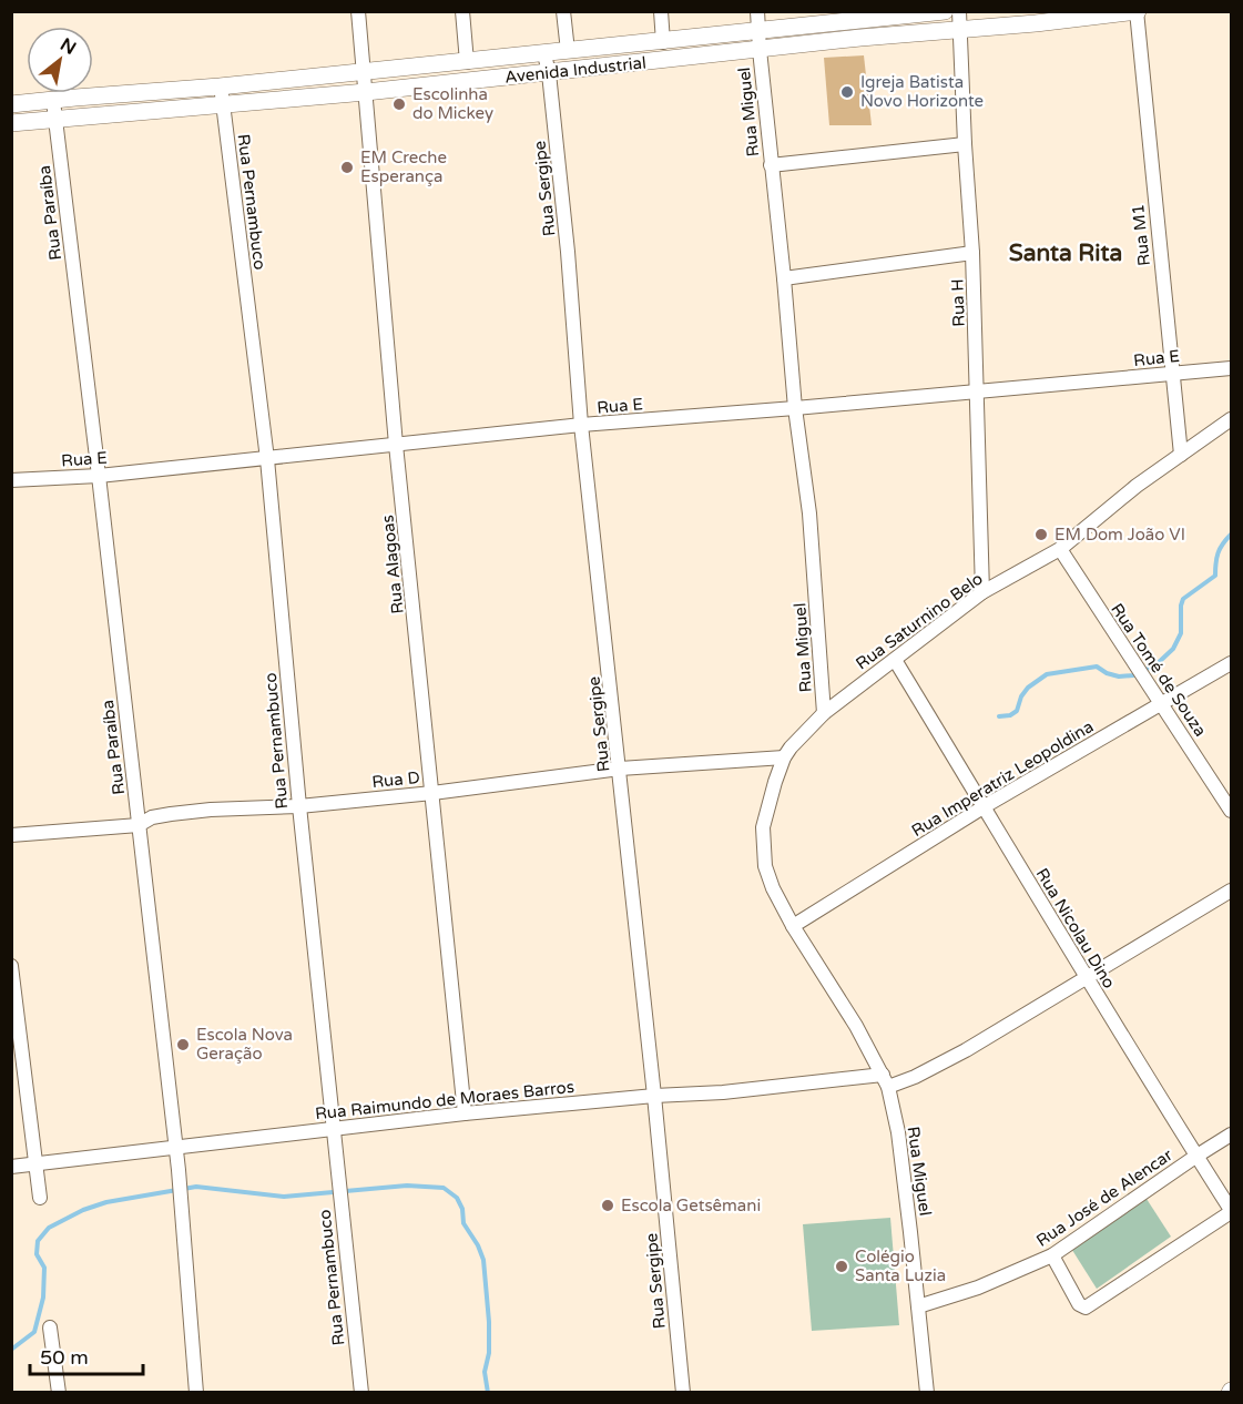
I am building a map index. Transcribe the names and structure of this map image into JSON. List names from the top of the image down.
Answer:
{
  "streets": {
    "street": [
      "Avenida Industrial",
      "Rua Miguel",
      "Rua Sergipe",
      "Rua Pernambuco",
      "Rua Paraíba",
      "Rua M1",
      "Rua H",
      "Rua E",
      "Rua Alagoas",
      "Rua Saturnino Belo",
      "Rua Tomé de Souza",
      "Rua Imperatriz Leopoldina",
      "Rua D",
      "Rua Nicolau Dino",
      "Rua Raimundo de Moraes Barros",
      "Rua José de Alencar"
    ]
  },
  "crossings": [
    ["Avenida Industrial", "Rua Miguel"],
    ["Avenida Industrial", "Rua Sergipe"],
    ["Avenida Industrial", "Rua Pernambuco"],
    ["Avenida Industrial", "Rua Paraíba"],
    ["Avenida Industrial", "Rua M1"],
    ["Avenida Industrial", "Rua H"],
    ["Avenida Industrial", "Rua Alagoas"],
    ["Rua Miguel", "Rua E"],
    ["Rua Miguel", "Rua Saturnino Belo"],
    ["Rua Miguel", "Rua Imperatriz Leopoldina"],
    ["Rua Miguel", "Rua D"],
    ["Rua Miguel", "Rua Raimundo de Moraes Barros"],
    ["Rua Miguel", "Rua José de Alencar"],
    ["Rua Sergipe", "Rua E"],
    ["Rua Sergipe", "Rua D"],
    ["Rua Sergipe", "Rua Raimundo de Moraes Barros"],
    ["Rua Pernambuco", "Rua E"],
    ["Rua Pernambuco", "Rua D"],
    ["Rua Pernambuco", "Rua Raimundo de Moraes Barros"],
    ["Rua Paraíba", "Rua E"],
    ["Rua Paraíba", "Rua D"],
    ["Rua Paraíba", "Rua Raimundo de Moraes Barros"],
    ["Rua M1", "Rua E"],
    ["Rua M1", "Rua Saturnino Belo"],
    ["Rua H", "Rua E"],
    ["Rua H", "Rua Saturnino Belo"],
    ["Rua E", "Rua Alagoas"],
    ["Rua Alagoas", "Rua D"],
    ["Rua Alagoas", "Rua Raimundo de Moraes Barros"],
    ["Rua Saturnino Belo", "Rua Tomé de Souza"],
    ["Rua Saturnino Belo", "Rua Nicolau Dino"],
    ["Rua Tomé de Souza", "Rua Imperatriz Leopoldina"],
    ["Rua Imperatriz Leopoldina", "Rua Nicolau Dino"],
    ["Rua Nicolau Dino", "Rua Raimundo de Moraes Barros"],
    ["Rua Nicolau Dino", "Rua José de Alencar"]
  ],
  "districts": ["Santa Rita"],
  "places": [
    "Igreja Batista Novo Horizonte",
    "Escolinha do Mickey",
    "EM Creche Esperança",
    "EM Dom João VI",
    "Escola Nova Geração",
    "Escola Getsêmani",
    "Colégio Santa Luzia"
  ],
  "scale_bar": "50 m",
  "north": "top right"
}
